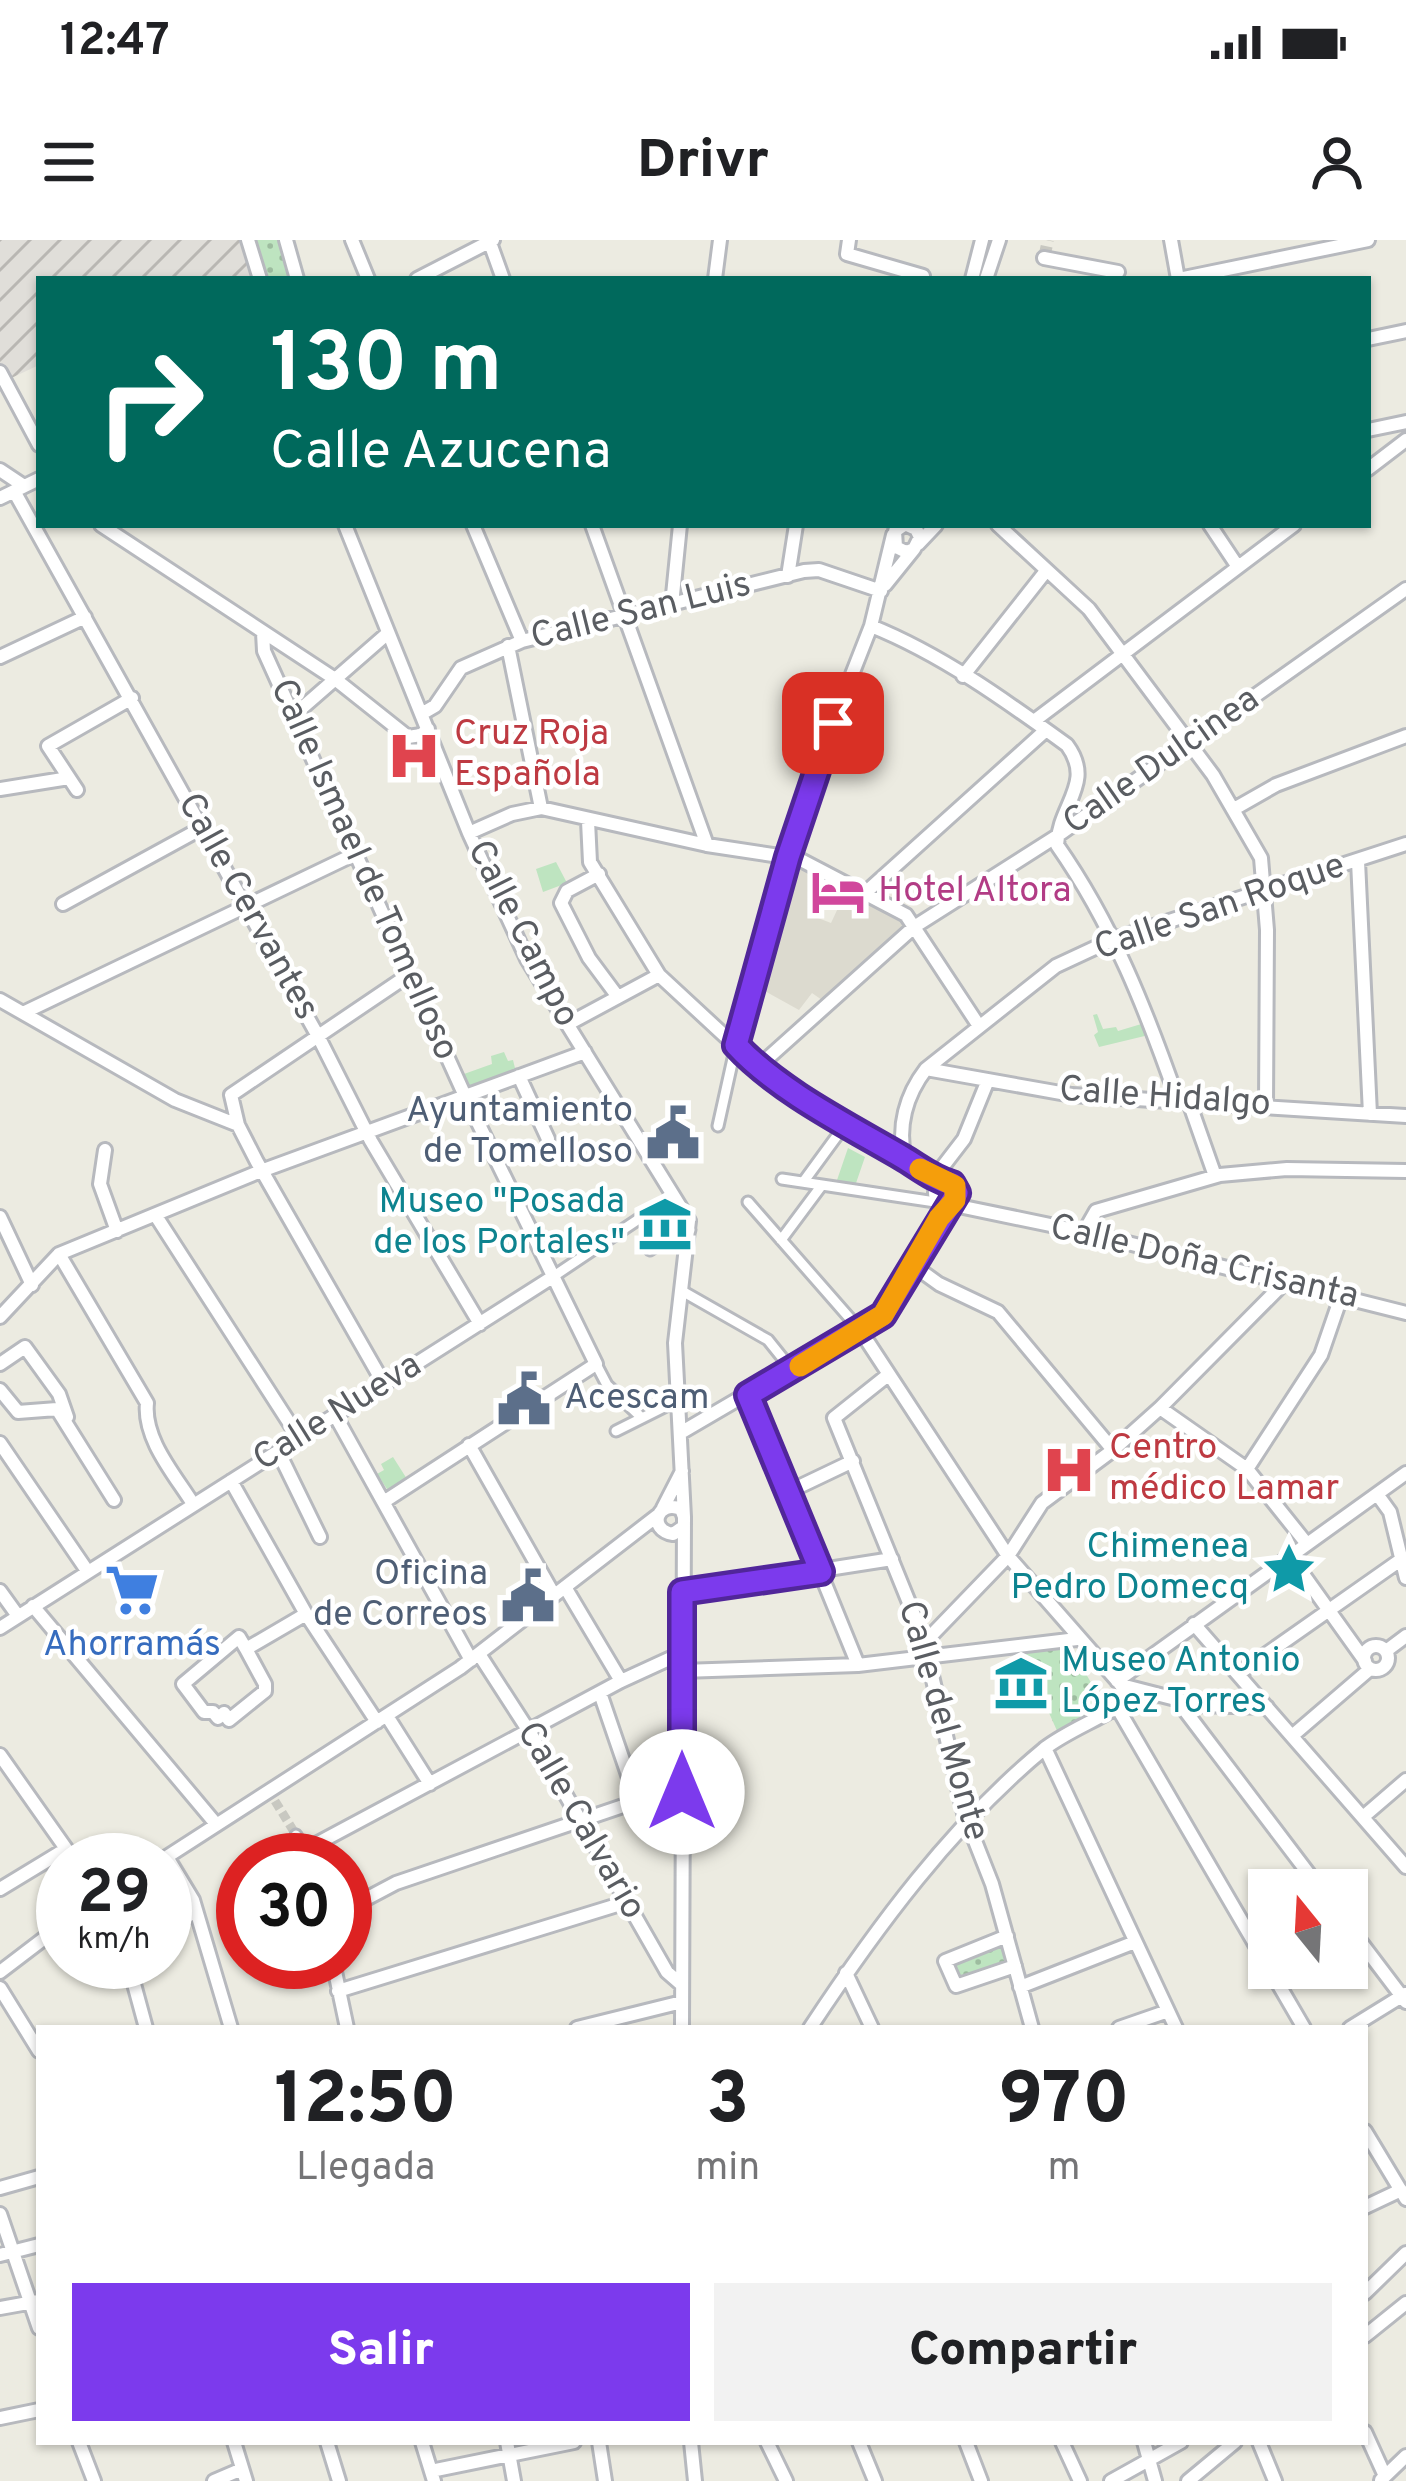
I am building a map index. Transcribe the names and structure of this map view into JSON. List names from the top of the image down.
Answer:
{
  "streets": {
    "street": [
      "Calle San Luis",
      "Calle Dulcinea",
      "Calle Ismael de Tomelloso",
      "Calle Cervantes",
      "Calle San Roque",
      "Calle Campo",
      "Calle Hidalgo",
      "Calle Doña Crisanta",
      "Calle Nueva",
      "Calle del Monte",
      "Calle Calvario"
    ]
  },
  "crossings": [
    ["Calle San Luis", "Calle Campo"],
    ["Calle Dulcinea", "Calle Doña Crisanta"],
    ["Calle Ismael de Tomelloso", "Calle Nueva"],
    ["Calle Cervantes", "Calle Nueva"],
    ["Calle San Roque", "Calle Hidalgo"],
    ["Calle Campo", "Calle Nueva"],
    ["Calle Nueva", "Calle Calvario"]
  ],
  "places": {
    "hospital": ["Cruz Roja Española", "Centro médico Lamar"],
    "hotel": ["Hotel Altora"],
    "public building": ["Ayuntamiento de Tomelloso", "Acescam", "Oficina de Correos"],
    "museum": ["Museo \"Posada de los Portales\"", "Museo Antonio López Torres"],
    "place": ["Chimenea Pedro Domecq"],
    "supermarket": ["Ahorramás"]
  },
  "north": "top",
  "page": {
    "status": "12:47",
    "header": "Drivr",
    "turn": ["130 m", "Calle Azucena"],
    "speed": "29 km/h",
    "limit": "30",
    "eta": [
      "12:50",
      "Llegada",
      "3",
      "min",
      "970",
      "m"
    ],
    "buttons": ["Salir", "Compartir"]
  }
}
